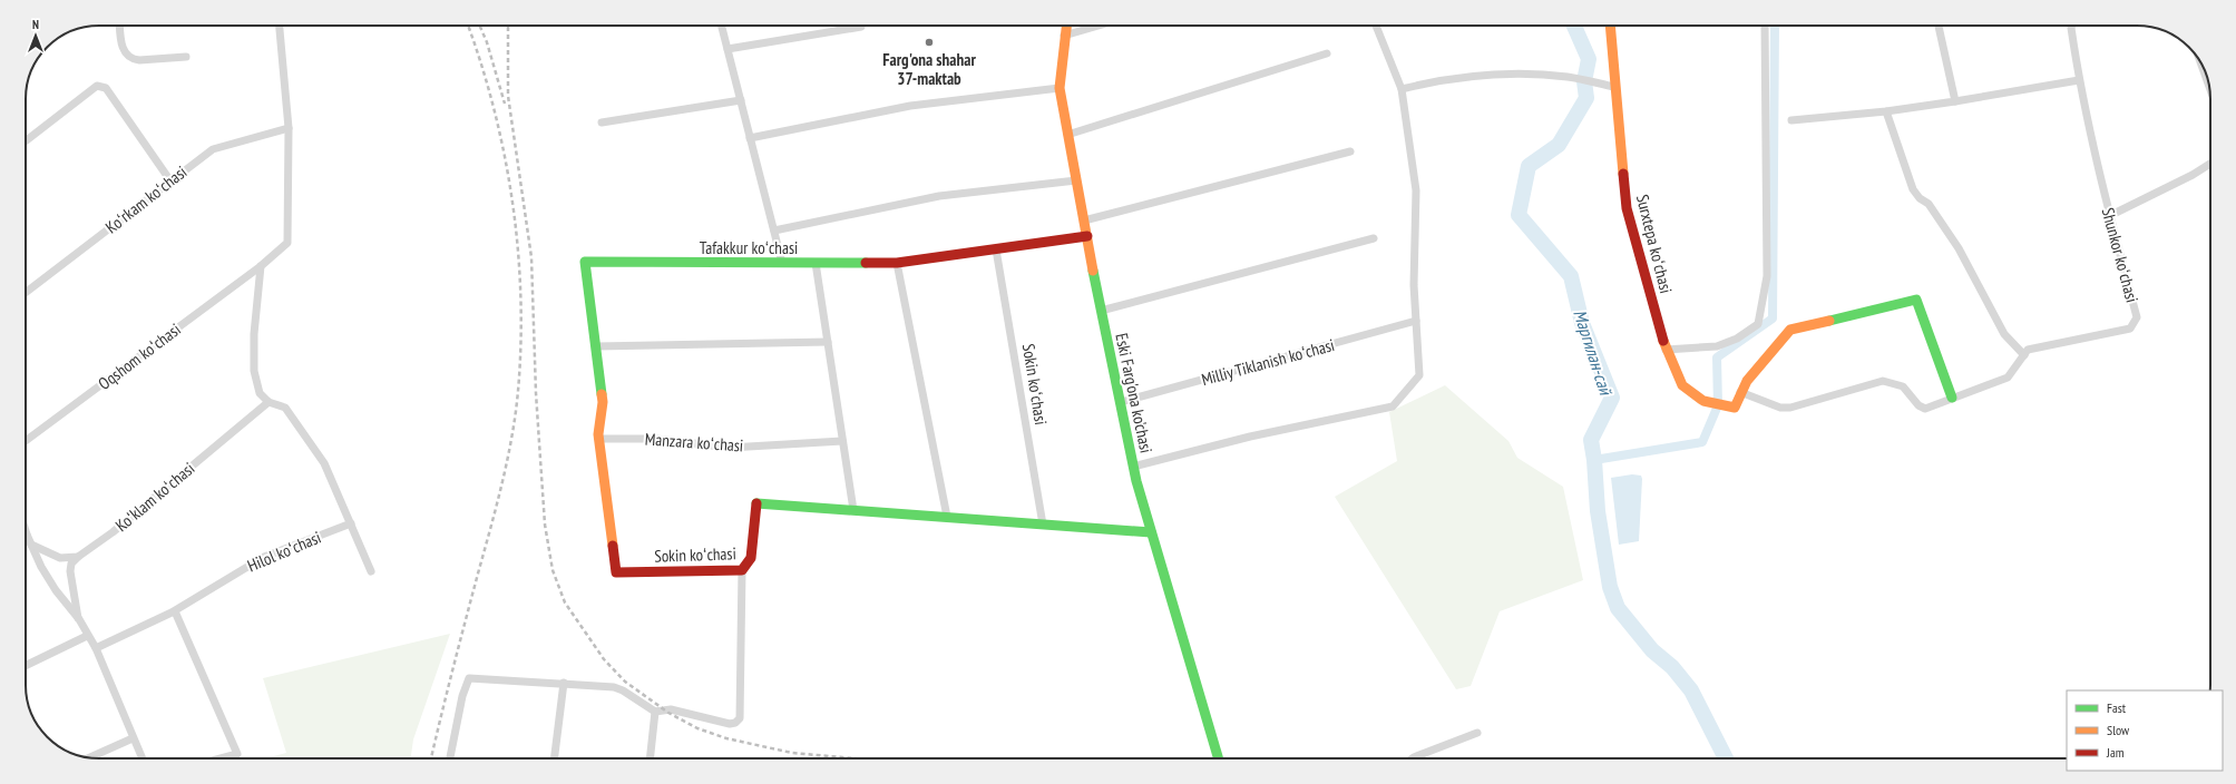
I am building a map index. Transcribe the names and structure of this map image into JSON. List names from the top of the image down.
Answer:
{
  "streets": {
    "street": [
      "Koʻrkam koʻchasi",
      "Surxtepa koʻchasi",
      "Tafakkur koʻchasi",
      "Shunkor koʻchasi",
      "Oqshom koʻchasi",
      "Milliy Tiklanish koʻchasi",
      "Sokin koʻchasi",
      "Eski Farg'ona ko'chasi",
      "Manzara koʻchasi",
      "Koʻklam koʻchasi",
      "Hilol koʻchasi"
    ]
  },
  "crossings": [
    ["Koʻrkam koʻchasi", "Oqshom koʻchasi"],
    ["Tafakkur koʻchasi", "Sokin koʻchasi"],
    ["Tafakkur koʻchasi", "Eski Farg'ona ko'chasi"],
    ["Tafakkur koʻchasi", "Manzara koʻchasi"],
    ["Milliy Tiklanish koʻchasi", "Eski Farg'ona ko'chasi"],
    ["Sokin koʻchasi", "Eski Farg'ona ko'chasi"],
    ["Sokin koʻchasi", "Manzara koʻchasi"]
  ],
  "water": ["Маргилан-сай"],
  "places": ["Farg'ona shahar 37-maktab"],
  "legend": ["Fast", "Slow", "Jam"],
  "north": "top"
}
